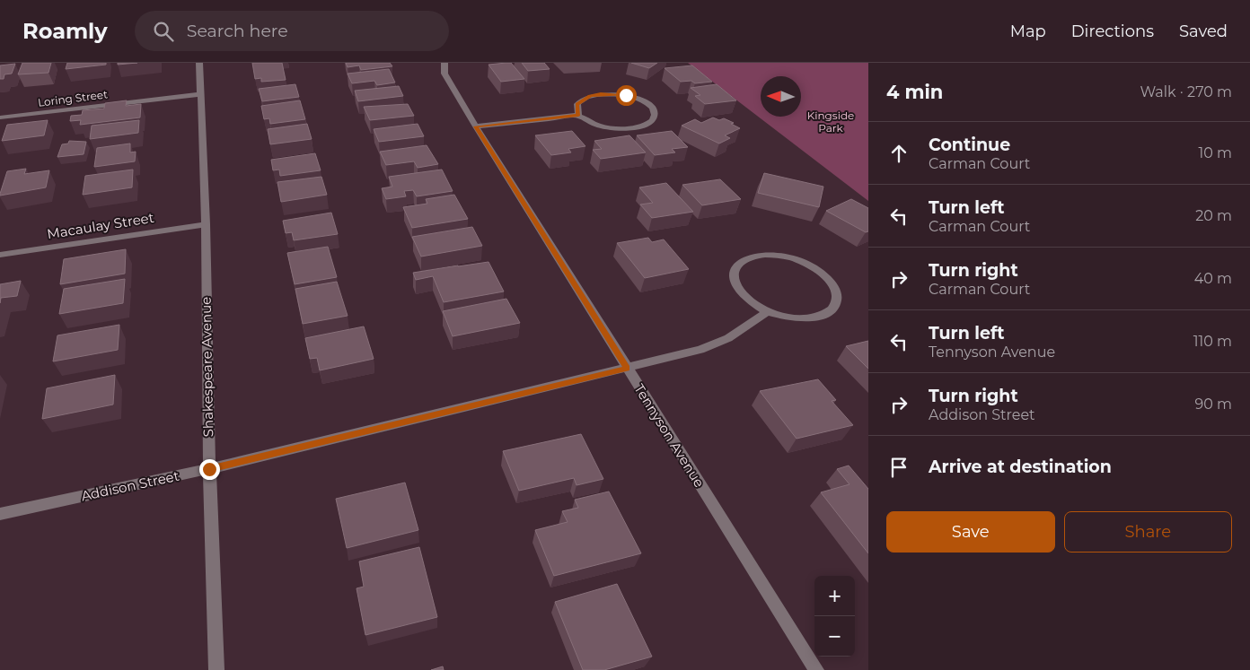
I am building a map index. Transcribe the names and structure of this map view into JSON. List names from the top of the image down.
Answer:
{
  "streets": {
    "street": [
      "Loring Street",
      "Macaulay Street",
      "Shakespeare Avenue",
      "Tennyson Avenue",
      "Addison Street"
    ]
  },
  "crossings": [
    ["Loring Street", "Shakespeare Avenue"],
    ["Macaulay Street", "Shakespeare Avenue"],
    ["Shakespeare Avenue", "Addison Street"],
    ["Tennyson Avenue", "Addison Street"]
  ],
  "parks": ["Kingside Park"],
  "north": "left",
  "page": {
    "header": "Roamly",
    "search": "Search here",
    "nav": ["Map", "Directions", "Saved"],
    "heading": ["4 min", "Walk · 270 m"],
    "list": [
      ["Continue", "Carman Court", "10 m"],
      ["Turn left", "Carman Court", "20 m"],
      ["Turn right", "Carman Court", "40 m"],
      ["Turn left", "Tennyson Avenue", "110 m"],
      ["Turn right", "Addison Street", "90 m"],
      "Arrive at destination"
    ],
    "buttons": ["Save", "Share"],
    "map_buttons": ["+", "−"]
  }
}
